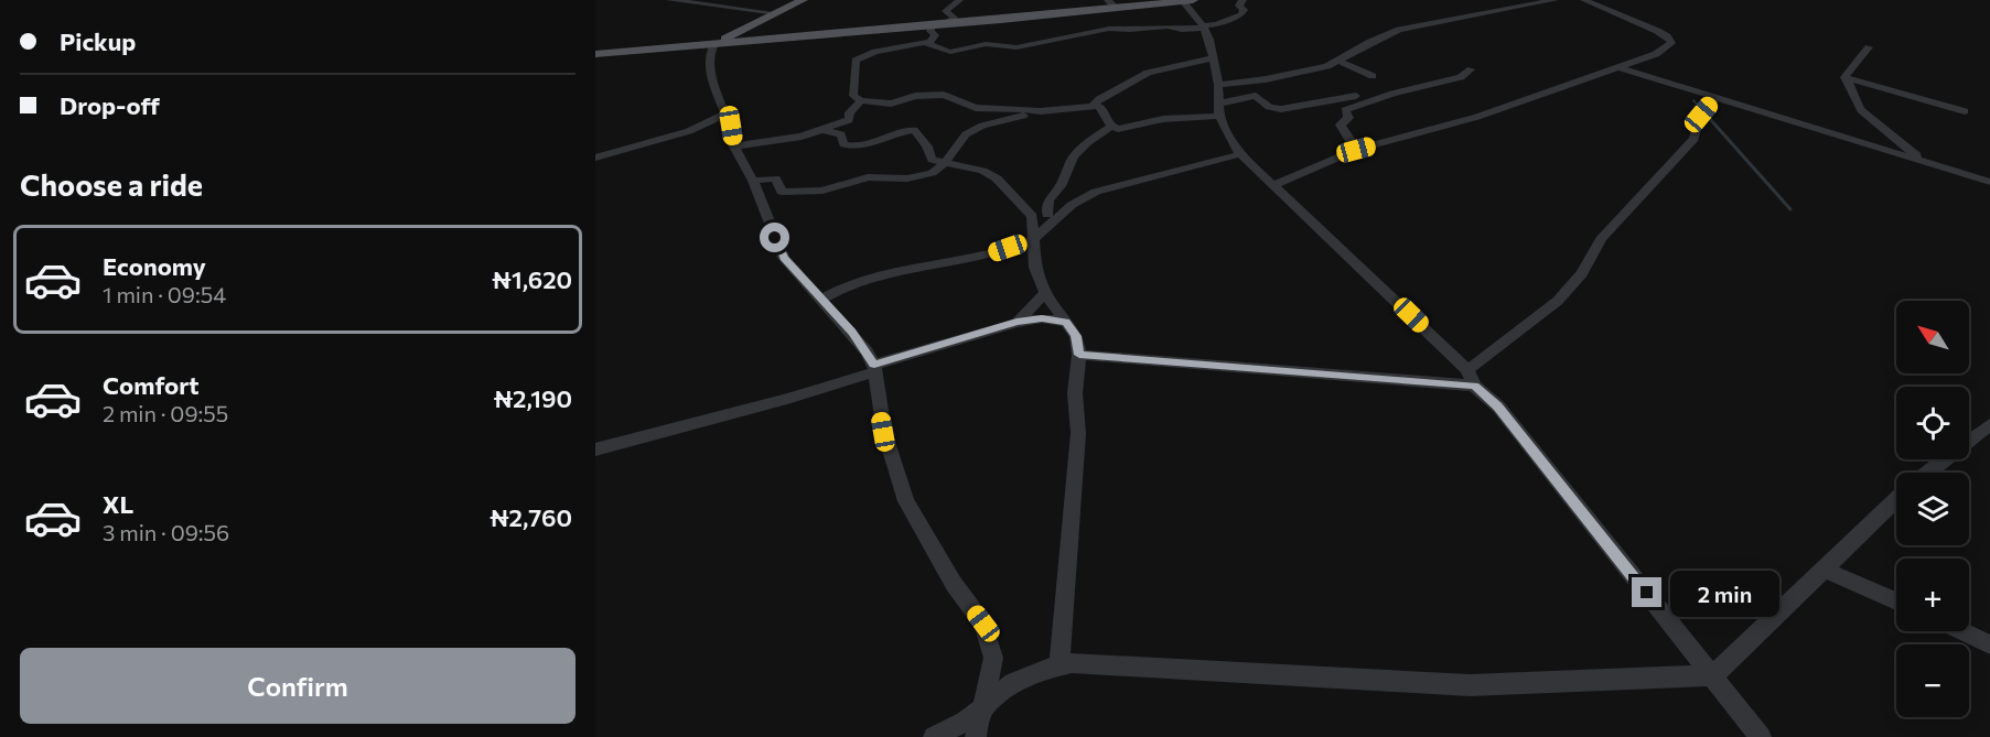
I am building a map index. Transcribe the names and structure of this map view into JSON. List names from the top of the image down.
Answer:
{
  "north": "top left",
  "page": {
    "banner": ["Pickup", "Drop-off"],
    "heading": "Choose a ride",
    "list": [
      {
        "name": "Economy",
        "note": "1 min · 09:54",
        "value": "₦1,620"
      },
      {
        "name": "Comfort",
        "note": "2 min · 09:55",
        "value": "₦2,190"
      },
      {
        "name": "XL",
        "note": "3 min · 09:56",
        "value": "₦2,760"
      }
    ],
    "map_buttons": ["+", "−"],
    "bubble": "2 min",
    "buttons": "Confirm"
  }
}
